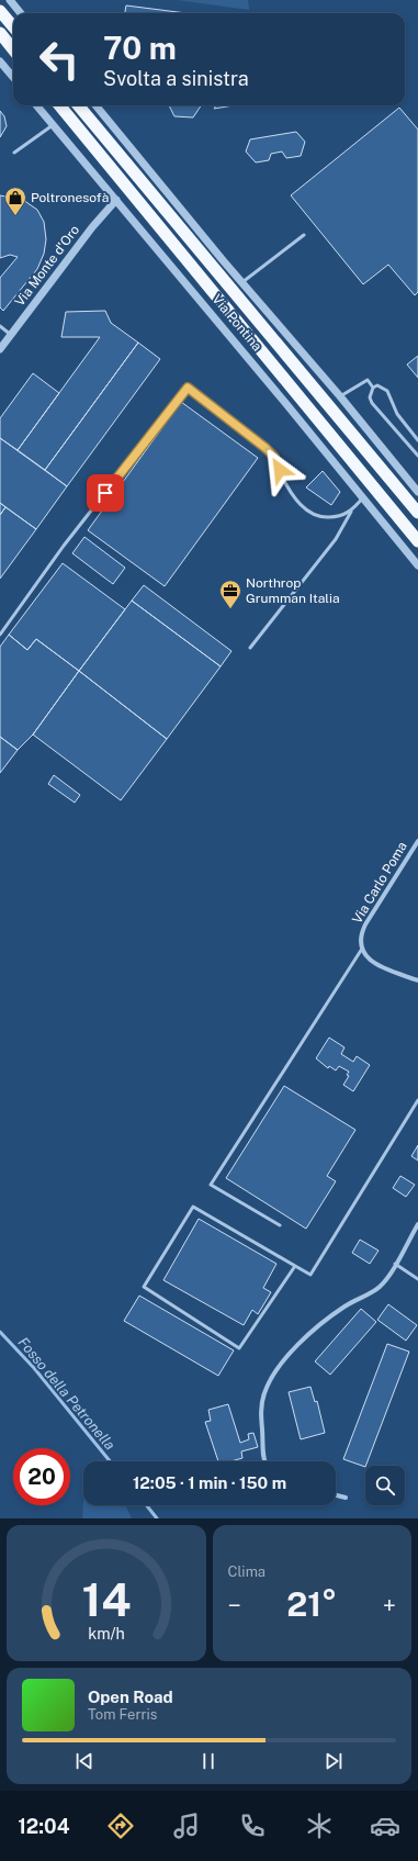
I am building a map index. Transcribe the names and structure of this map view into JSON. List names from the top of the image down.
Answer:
{
  "streets": {
    "highway": ["Via Pontina"],
    "street": ["Via Monte d'Oro", "Via Carlo Poma"]
  },
  "crossings": [
    ["Via Monte d'Oro", "Via Pontina"]
  ],
  "water": ["Fosso della Petronella"],
  "places": {
    "shop": ["Poltronesofà"],
    "office": ["Northrop Grumman Italia"]
  },
  "page": {
    "turn": ["70 m", "Svolta a sinistra"],
    "limit": "20",
    "trip": "12:05 · 1 min · 150 m",
    "tile": "Clima",
    "heat": ["−", "21°", "+"],
    "song": ["Open Road", "Tom Ferris"],
    "tabs": "12:04",
    "gauge": ["14", "km/h"]
  }
}
